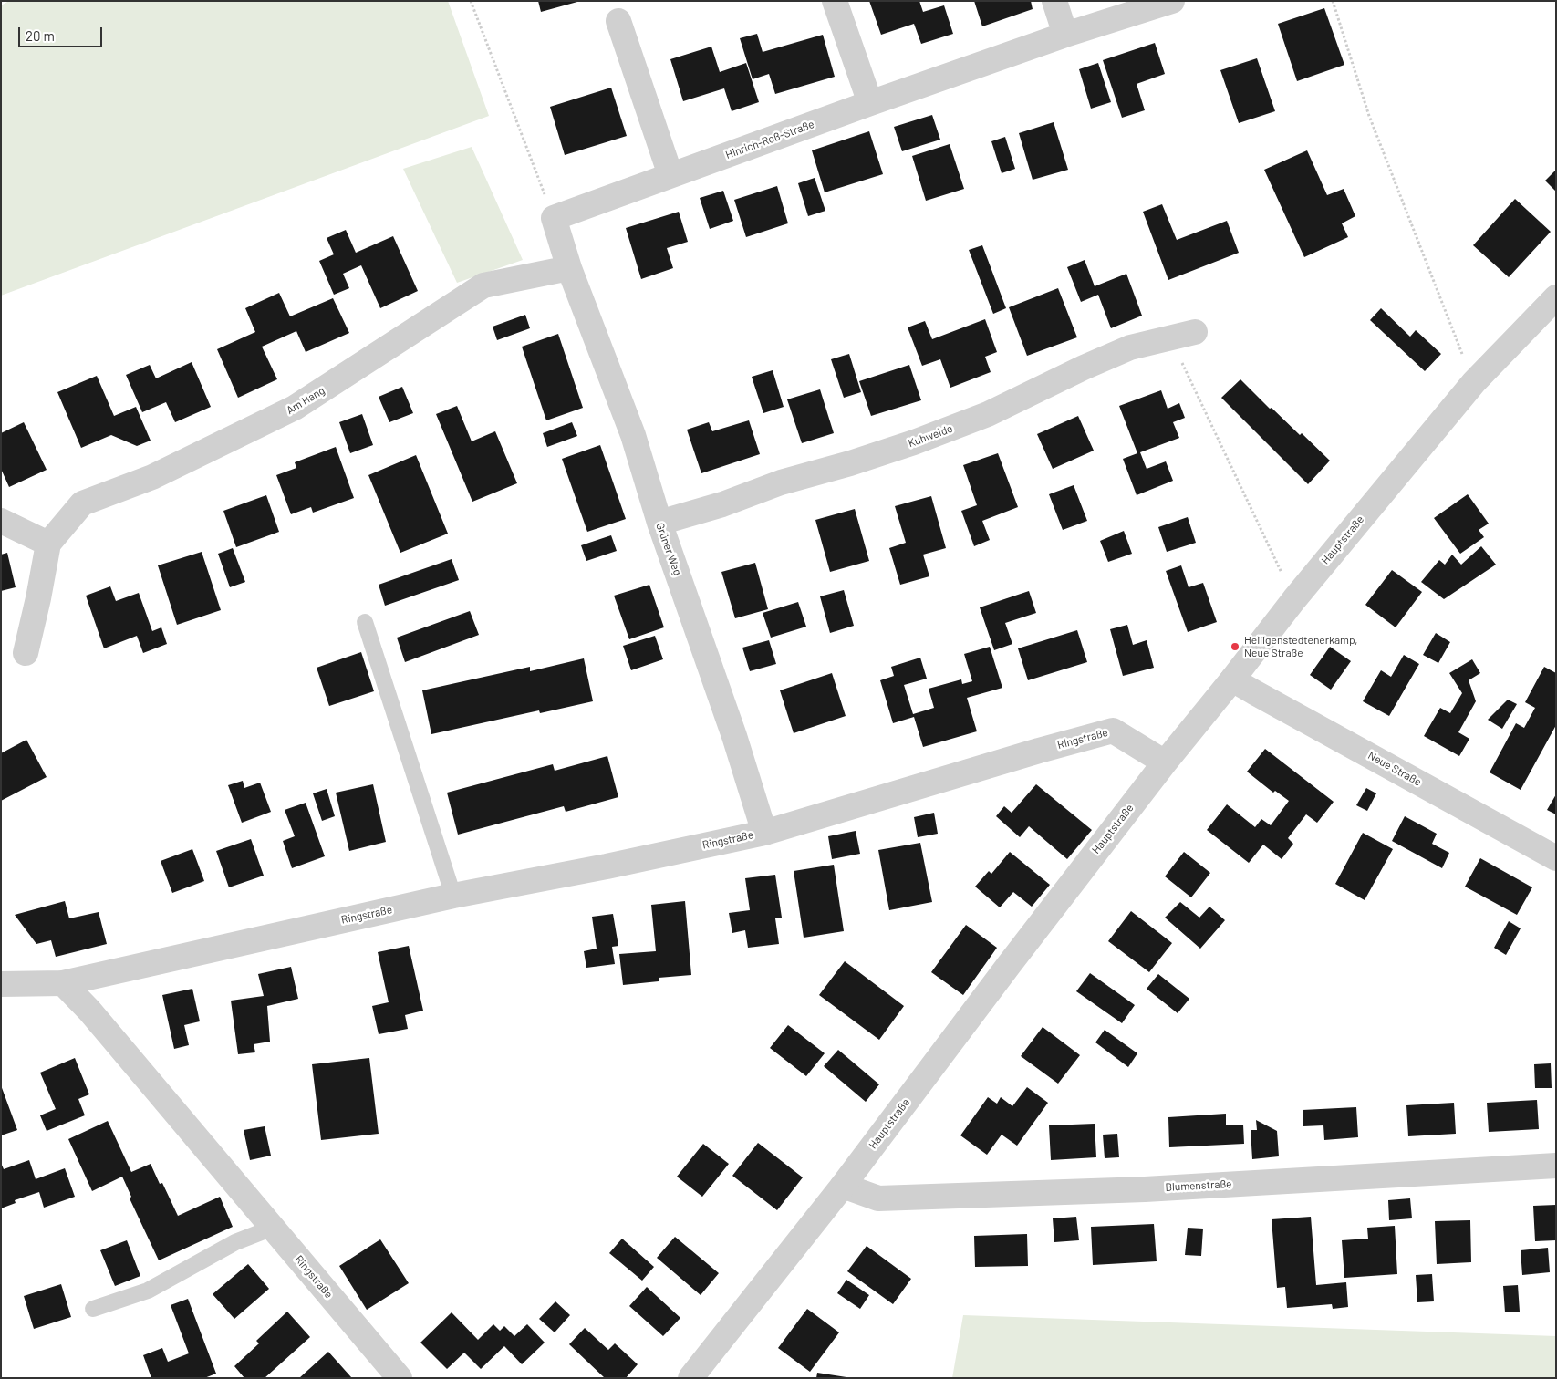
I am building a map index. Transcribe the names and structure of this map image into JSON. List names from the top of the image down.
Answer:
{
  "streets": {
    "street": [
      "Hinrich-Roß-Straße",
      "Am Hang",
      "Kuhweide",
      "Hauptstraße",
      "Grüner Weg",
      "Ringstraße",
      "Neue Straße",
      "Blumenstraße"
    ]
  },
  "crossings": [
    ["Am Hang", "Grüner Weg"],
    ["Kuhweide", "Grüner Weg"],
    ["Hauptstraße", "Ringstraße"],
    ["Hauptstraße", "Neue Straße"],
    ["Hauptstraße", "Blumenstraße"],
    ["Grüner Weg", "Ringstraße"]
  ],
  "places": ["Heiligenstedtenerkamp, Neue Straße"],
  "scale_bar": "20 m"
}
